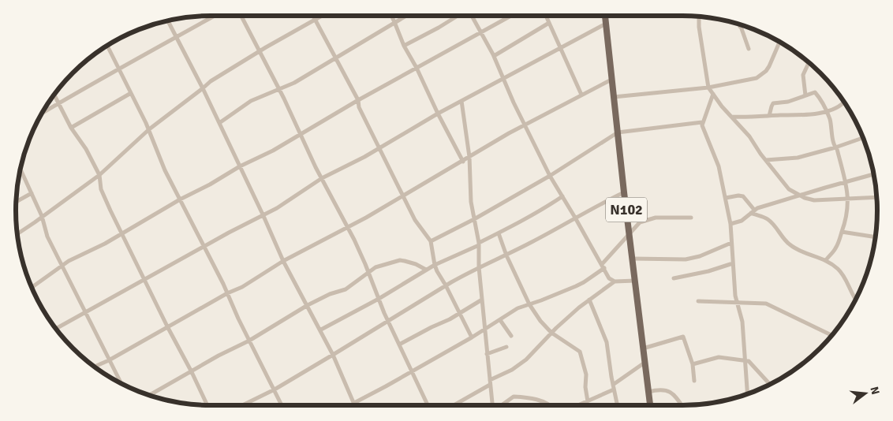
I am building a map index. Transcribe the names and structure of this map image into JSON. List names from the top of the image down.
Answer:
{
  "streets": {
    "main road": ["N102"]
  },
  "north": "right"
}
